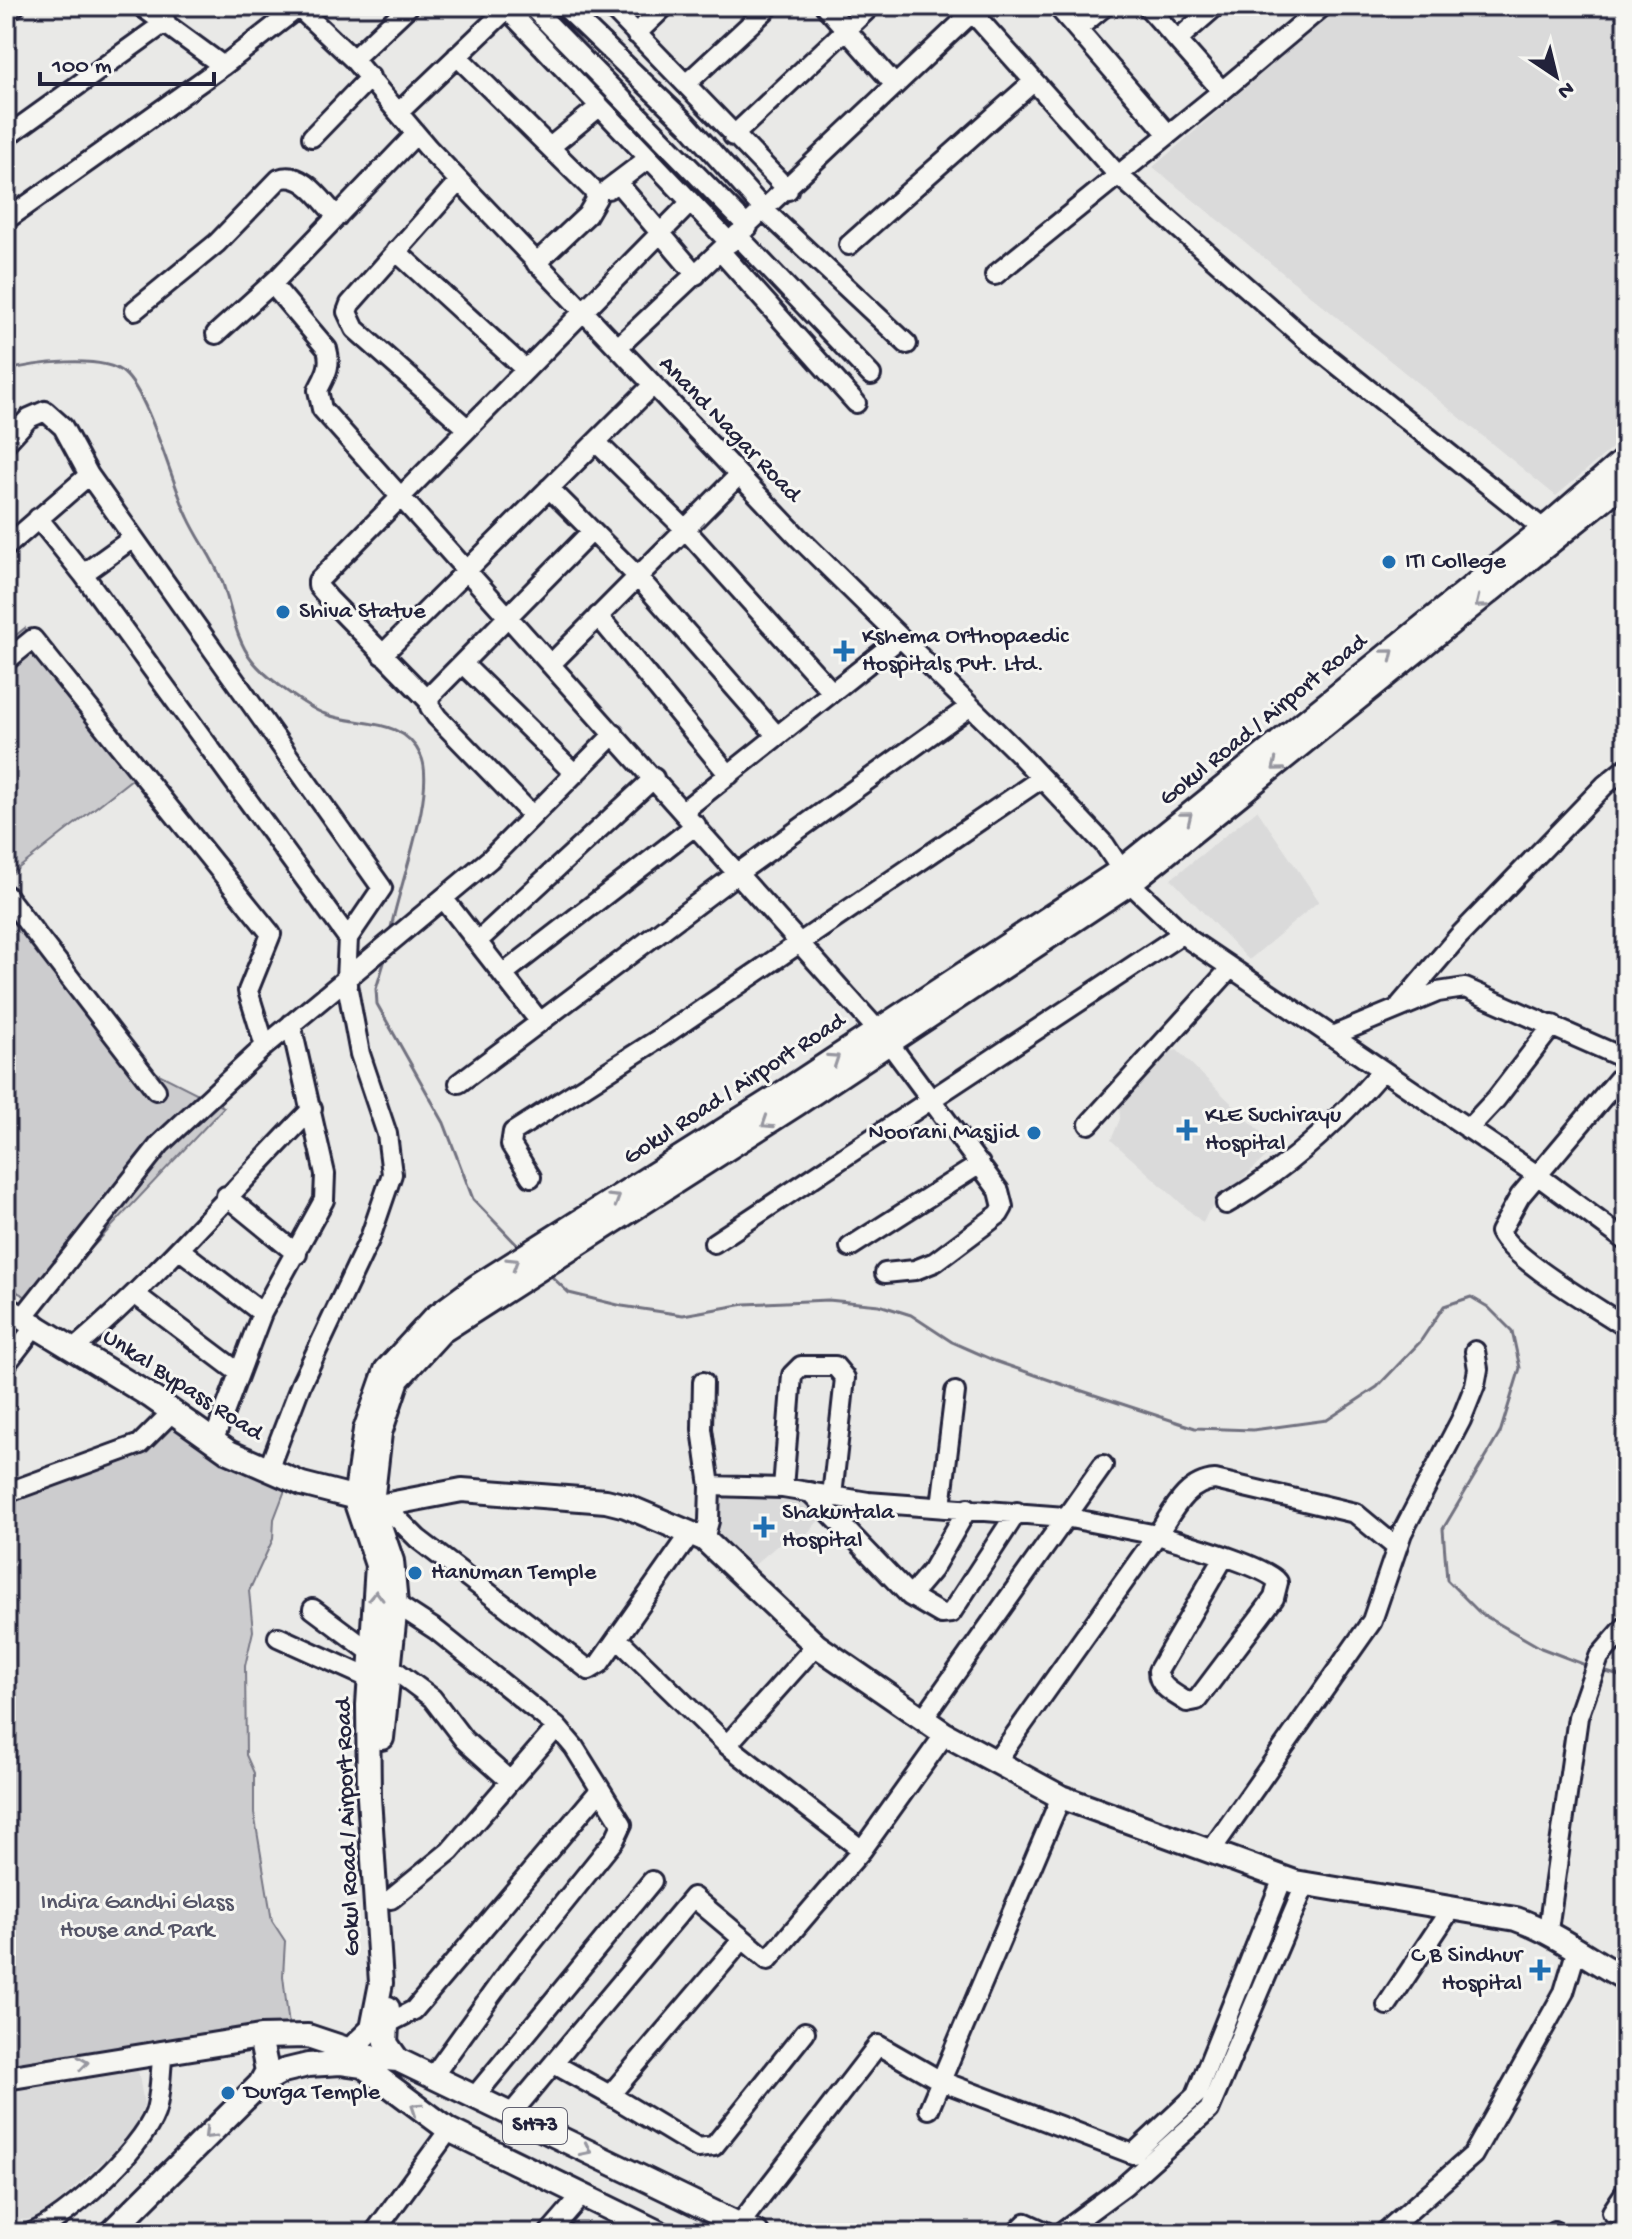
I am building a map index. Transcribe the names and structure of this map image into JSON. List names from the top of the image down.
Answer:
{
  "streets": {
    "main road": ["Gokul Road / Airport Road", "Unkal Bypass Road", "SH73"],
    "street": ["Anand Nagar Road"]
  },
  "crossings": [
    ["Anand Nagar Road", "Gokul Road / Airport Road"],
    ["Gokul Road / Airport Road", "Unkal Bypass Road"],
    ["Gokul Road / Airport Road", "SH73"]
  ],
  "parks": ["Indira Gandhi Glass House and Park"],
  "places": {
    "other": [
      "ITI College",
      "Shiva Statue",
      "Noorani Masjid",
      "Hanuman Temple",
      "Durga Temple"
    ],
    "health": [
      "Kshema Orthopaedic Hospitals Pvt. Ltd.",
      "KLE Suchirayu Hospital",
      "Shakuntala Hospital",
      "C B Sindhur Hospital"
    ]
  },
  "scale_bar": "100 m",
  "north": "bottom right"
}
